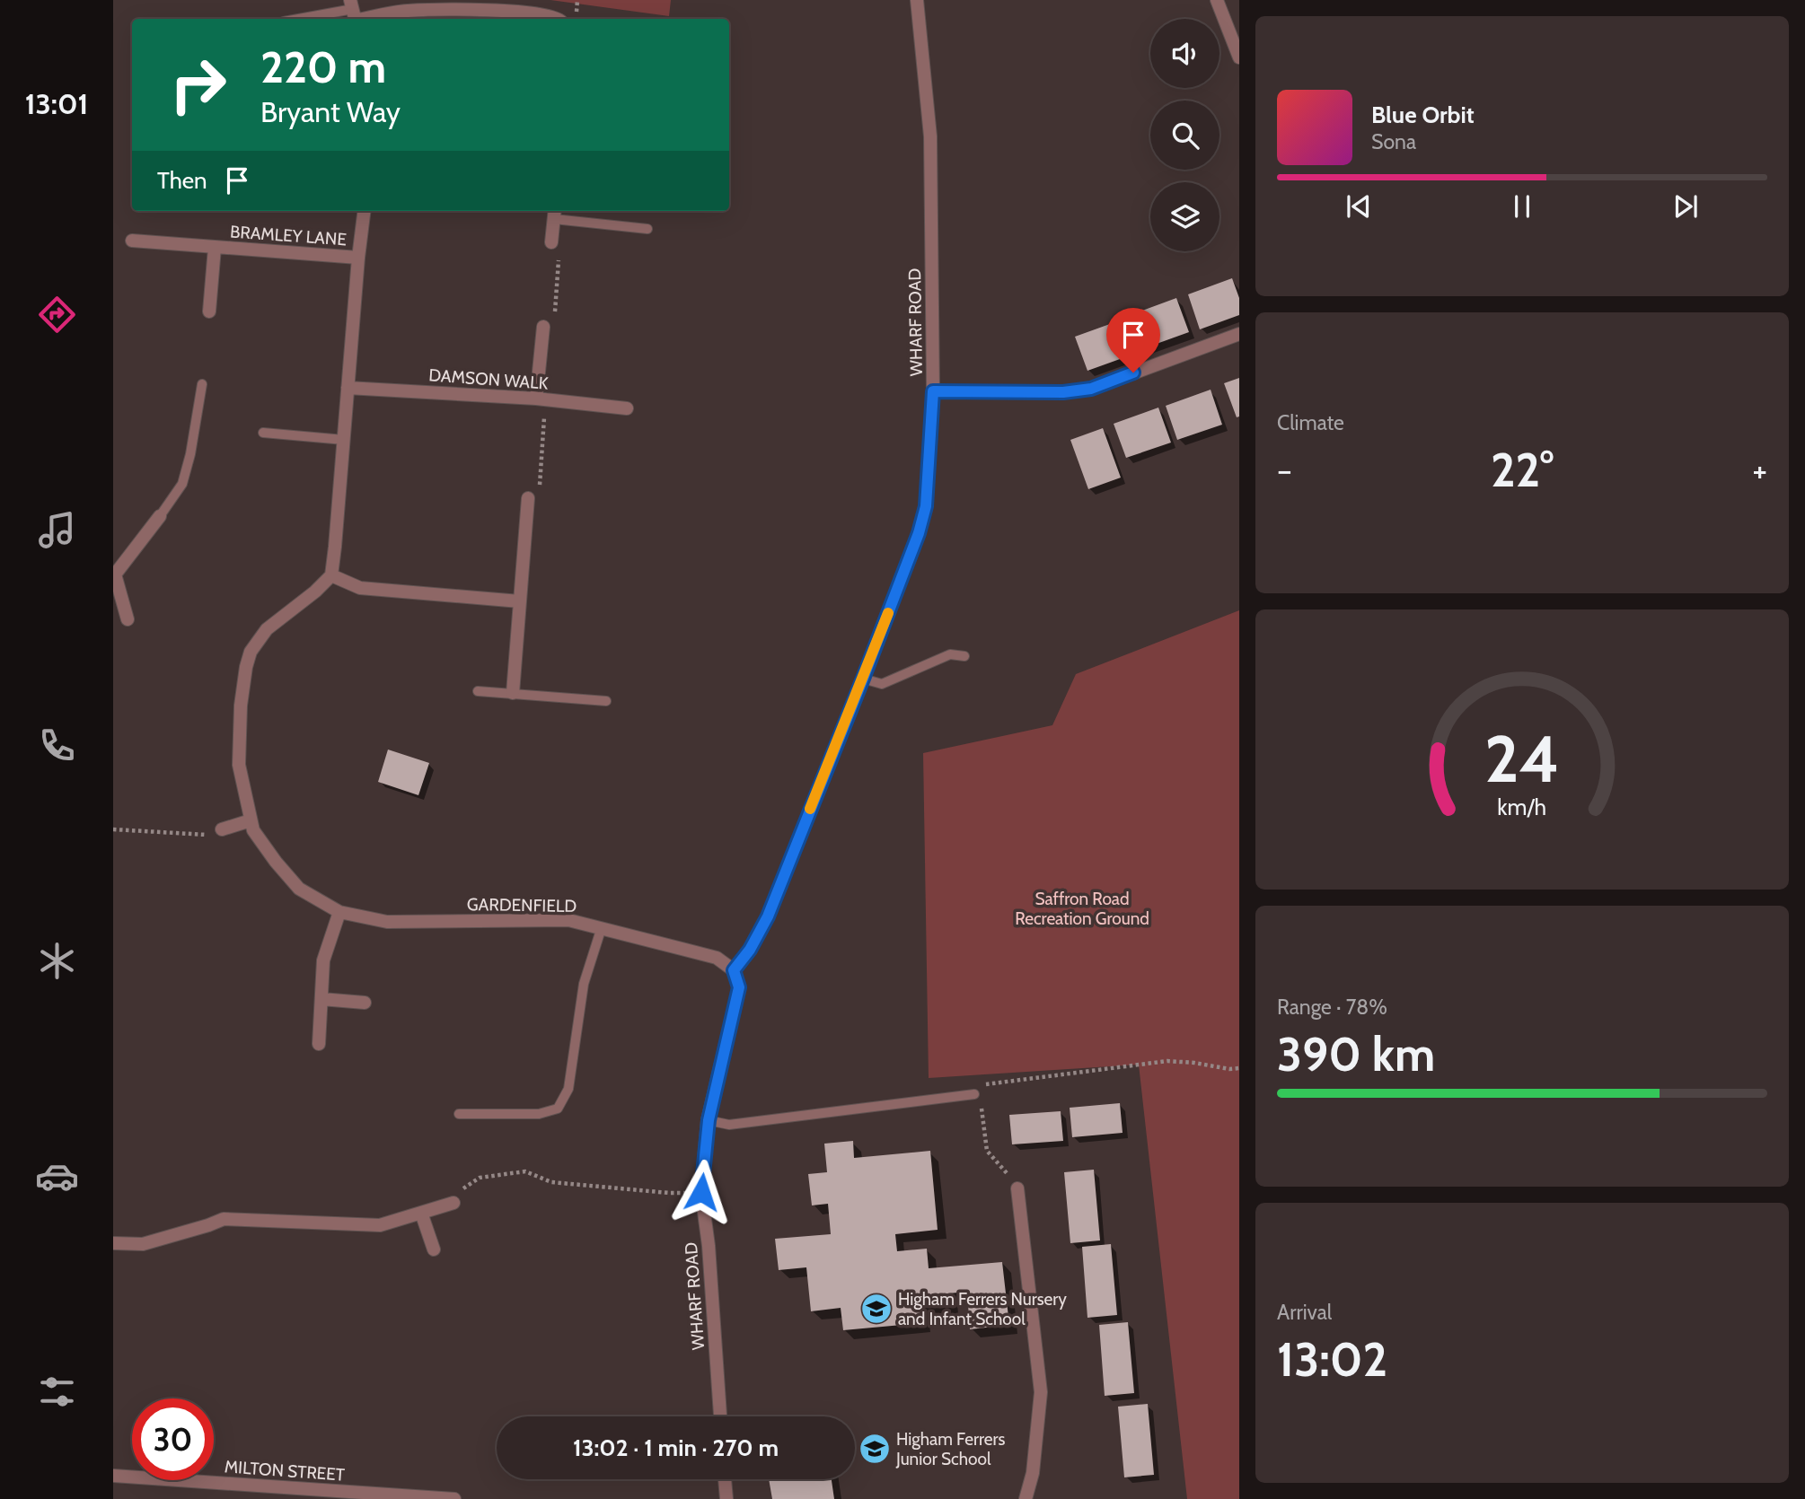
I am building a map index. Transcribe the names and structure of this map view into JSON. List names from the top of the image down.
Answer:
{
  "streets": {
    "street": [
      "BRAMLEY LANE",
      "WHARF ROAD",
      "DAMSON WALK",
      "GARDENFIELD",
      "MILTON STREET"
    ]
  },
  "crossings": [
    ["WHARF ROAD", "GARDENFIELD"]
  ],
  "parks": ["Saffron Road Recreation Ground"],
  "places": {
    "school or university": ["Higham Ferrers Nursery and Infant School", "Higham Ferrers Junior School"]
  },
  "page": {
    "tabs": "13:01",
    "turn": ["220 m", "Bryant Way"],
    "song": ["Blue Orbit", "Sona"],
    "then": "Then",
    "tile": [
      "Climate",
      ["Range · 78%", "390 km"],
      ["Arrival", "13:02"]
    ],
    "heat": ["−", "22°", "+"],
    "limit": "30",
    "trip": "13:02 · 1 min · 270 m",
    "gauge": ["24", "km/h"]
  }
}
